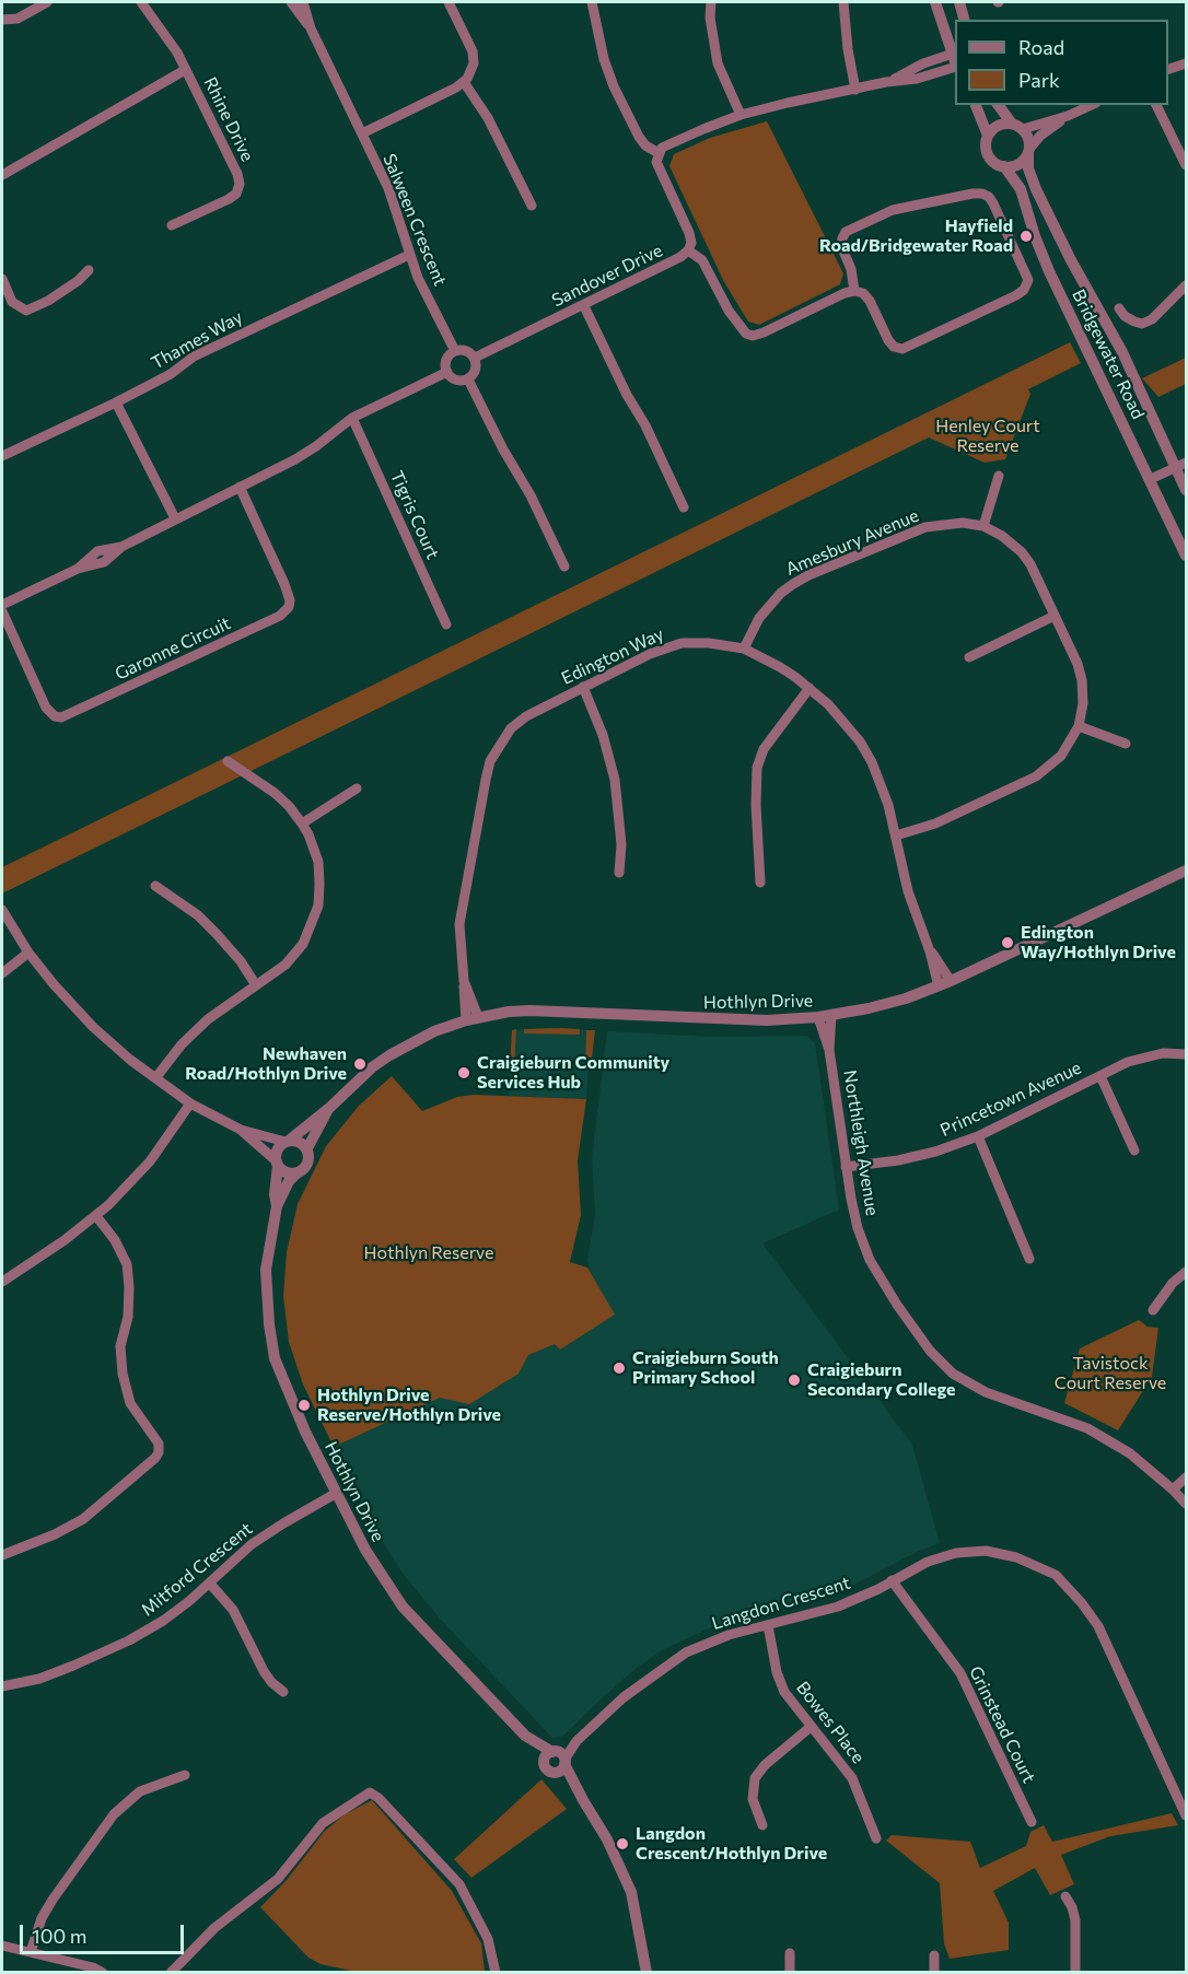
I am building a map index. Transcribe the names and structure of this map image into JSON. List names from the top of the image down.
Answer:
{
  "streets": {
    "street": [
      "Rhine Drive",
      "Salween Crescent",
      "Sandover Drive",
      "Thames Way",
      "Bridgewater Road",
      "Tigris Court",
      "Amesbury Avenue",
      "Garonne Circuit",
      "Edington Way",
      "Hothlyn Drive",
      "Princetown Avenue",
      "Northleigh Avenue",
      "Mitford Crescent",
      "Langdon Crescent",
      "Bowes Place",
      "Grinstead Court"
    ]
  },
  "crossings": [
    ["Salween Crescent", "Sandover Drive"],
    ["Salween Crescent", "Thames Way"],
    ["Amesbury Avenue", "Edington Way"],
    ["Edington Way", "Hothlyn Drive"],
    ["Hothlyn Drive", "Northleigh Avenue"],
    ["Hothlyn Drive", "Mitford Crescent"],
    ["Hothlyn Drive", "Langdon Crescent"],
    ["Princetown Avenue", "Northleigh Avenue"],
    ["Langdon Crescent", "Bowes Place"],
    ["Langdon Crescent", "Grinstead Court"]
  ],
  "parks": ["Henley Court Reserve", "Hothlyn Reserve", "Tavistock Court Reserve"],
  "places": [
    "Hayfield Road/Bridgewater Road",
    "Edington Way/Hothlyn Drive",
    "Newhaven Road/Hothlyn Drive",
    "Craigieburn Community Services Hub",
    "Craigieburn South Primary School",
    "Craigieburn Secondary College",
    "Hothlyn Drive Reserve/Hothlyn Drive",
    "Langdon Crescent/Hothlyn Drive"
  ],
  "legend": ["Road", "Park"],
  "scale_bar": "100 m"
}
